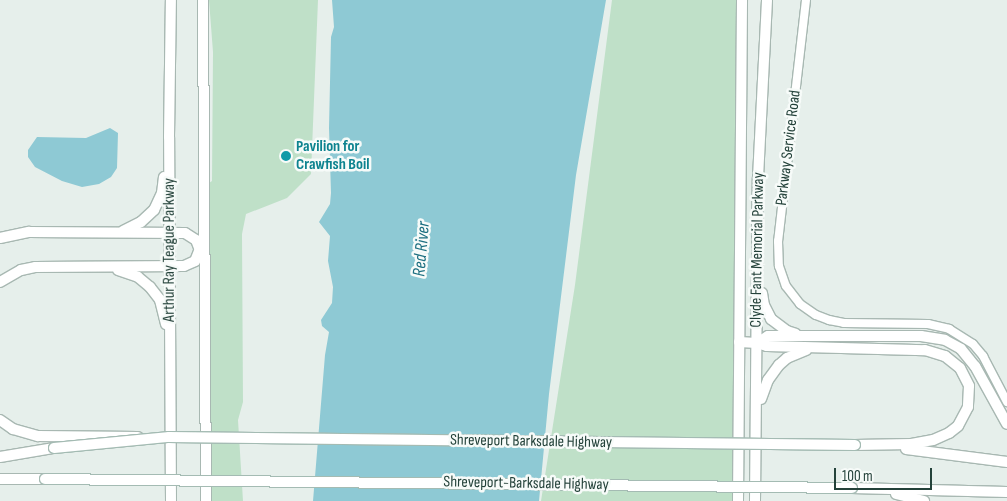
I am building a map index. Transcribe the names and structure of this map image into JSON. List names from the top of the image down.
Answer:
{
  "streets": {
    "main road": [
      "Arthur Ray Teague Parkway",
      "Clyde Fant Memorial Parkway",
      "Shreveport Barksdale Highway",
      "Shreveport-Barksdale Highway"
    ],
    "street": ["Parkway Service Road"]
  },
  "water": ["Red River"],
  "places": ["Pavilion for Crawfish Boil"],
  "scale_bar": "100 m"
}
